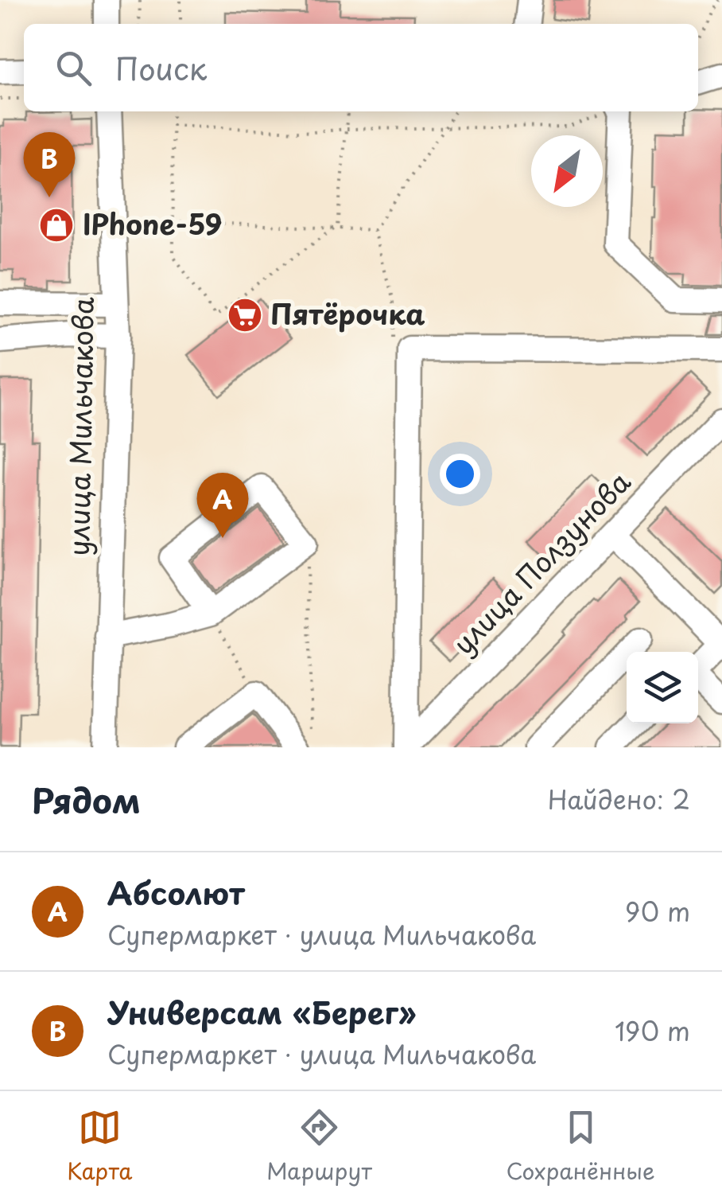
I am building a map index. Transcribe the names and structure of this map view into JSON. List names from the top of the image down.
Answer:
{
  "streets": {
    "street": ["улица Мильчакова", "улица Ползунова"]
  },
  "places": {
    "shop": ["IPhone-59"],
    "supermarket": ["Пятёрочка"]
  },
  "north": "bottom left",
  "page": {
    "search": "Поиск",
    "pins": ["B", "A"],
    "heading": ["Рядом", "Найдено: 2"],
    "list": [
      {
        "mark": "A",
        "name": "Абсолют",
        "note": "Супермаркет · улица Мильчакова",
        "value": "90 m"
      },
      {
        "mark": "B",
        "name": "Универсам «Берег»",
        "note": "Супермаркет · улица Мильчакова",
        "value": "190 m"
      }
    ],
    "nav": ["Карта", "Маршрут", "Сохранённые"]
  }
}
